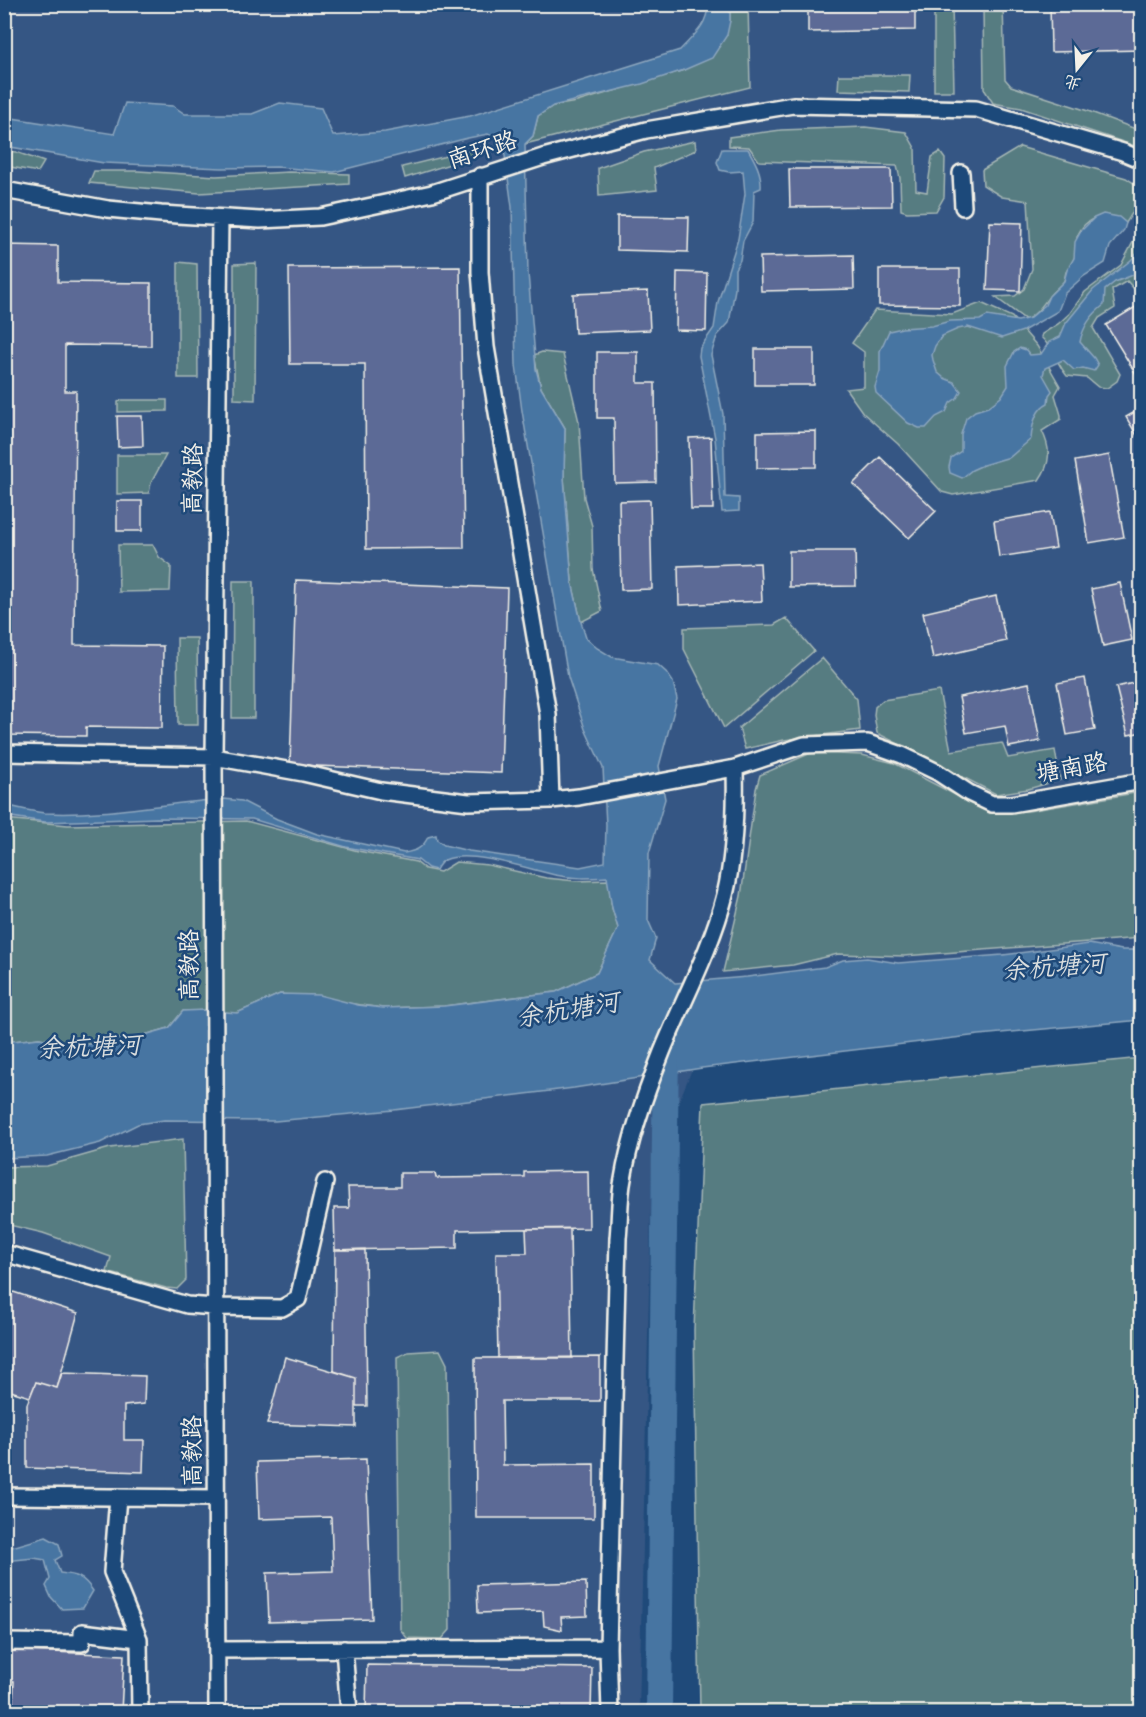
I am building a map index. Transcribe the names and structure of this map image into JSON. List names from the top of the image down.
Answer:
{
  "streets": {
    "street": ["南环路", "高教路", "塘南路"]
  },
  "crossings": [
    ["南环路", "高教路"],
    ["高教路", "塘南路"]
  ],
  "water": ["余杭塘河"],
  "north": "bottom"
}
